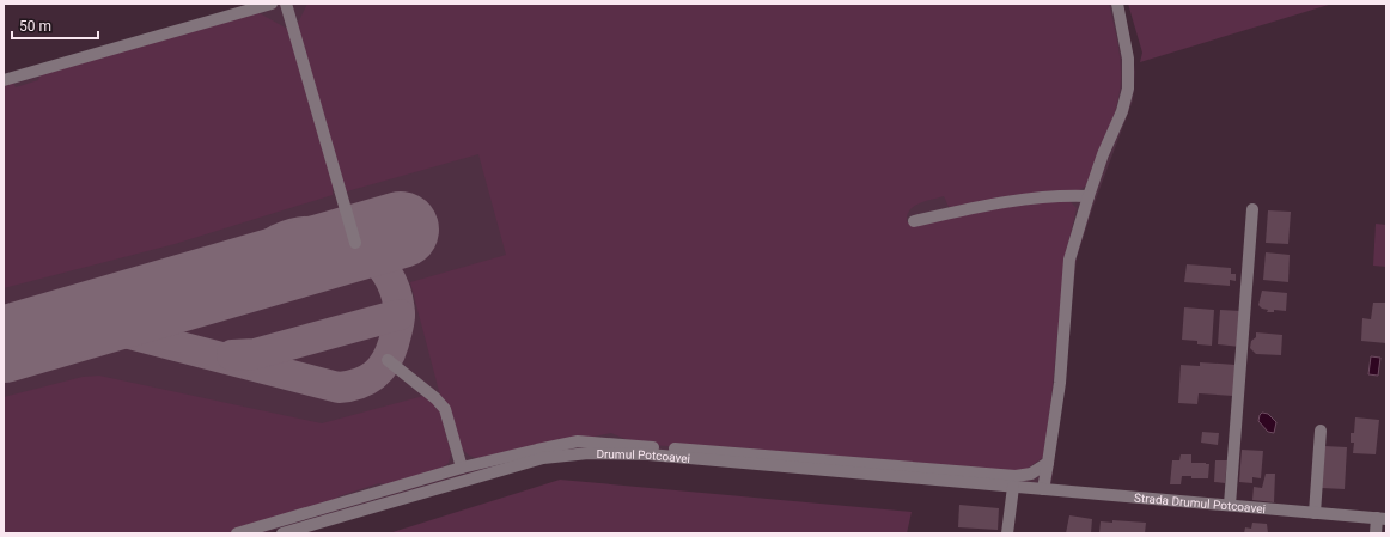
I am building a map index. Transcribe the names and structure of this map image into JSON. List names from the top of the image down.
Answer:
{
  "streets": {
    "street": ["Drumul Potcoavei", "Strada Drumul Potcoavei"]
  },
  "crossings": [
    ["Drumul Potcoavei", "Strada Drumul Potcoavei"]
  ],
  "scale_bar": "50 m"
}
